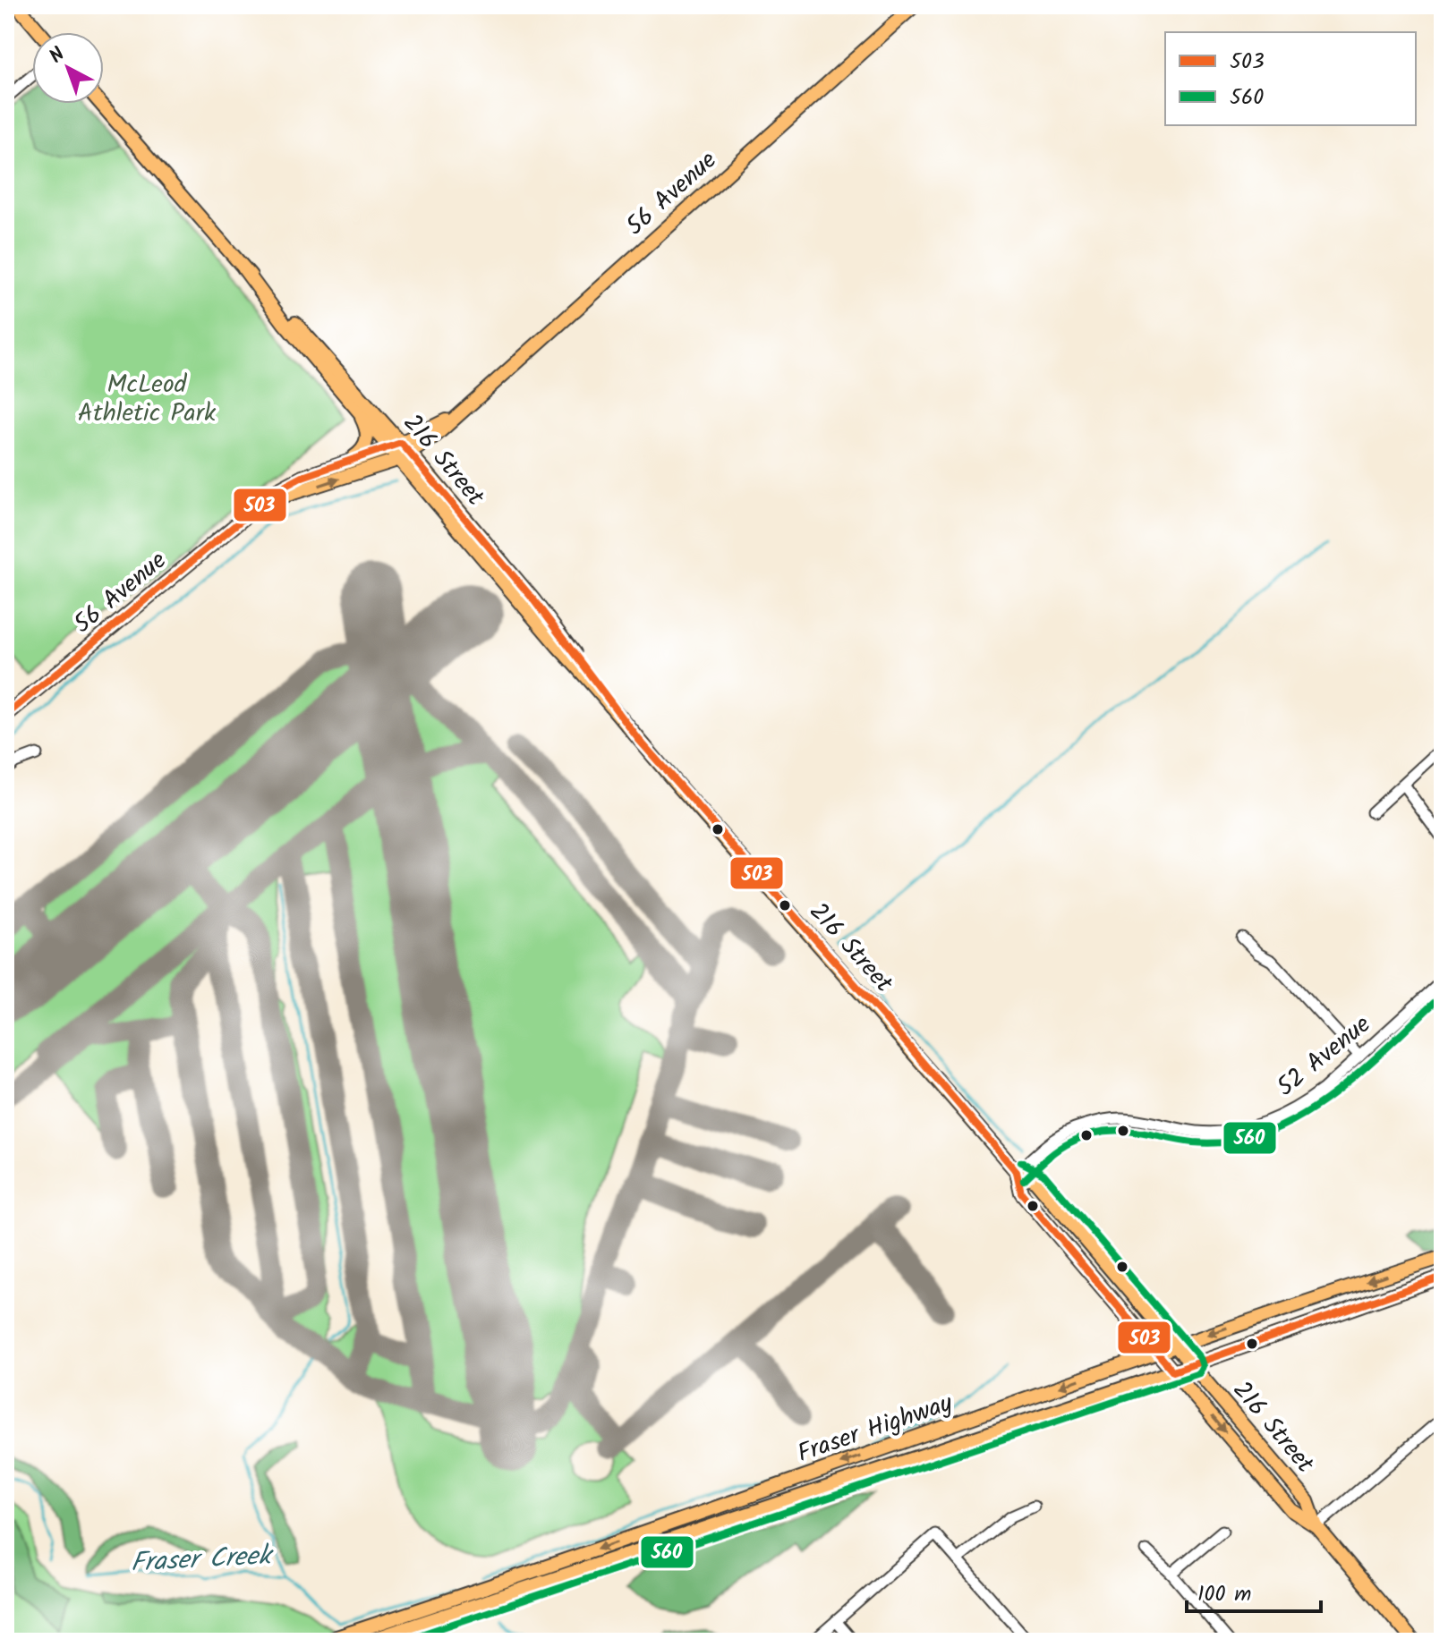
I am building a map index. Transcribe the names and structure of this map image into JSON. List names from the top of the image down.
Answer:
{
  "streets": {
    "main road": ["56 Avenue", "216 Street", "Fraser Highway"],
    "street": ["52 Avenue"]
  },
  "crossings": [
    ["56 Avenue", "216 Street"],
    ["216 Street", "52 Avenue"],
    ["216 Street", "Fraser Highway"]
  ],
  "water": ["Fraser Creek"],
  "parks": ["McLeod Athletic Park"],
  "lines": ["transit line 503", "transit line 560"],
  "legend": ["503", "560"],
  "scale_bar": "100 m",
  "north": "top left"
}
